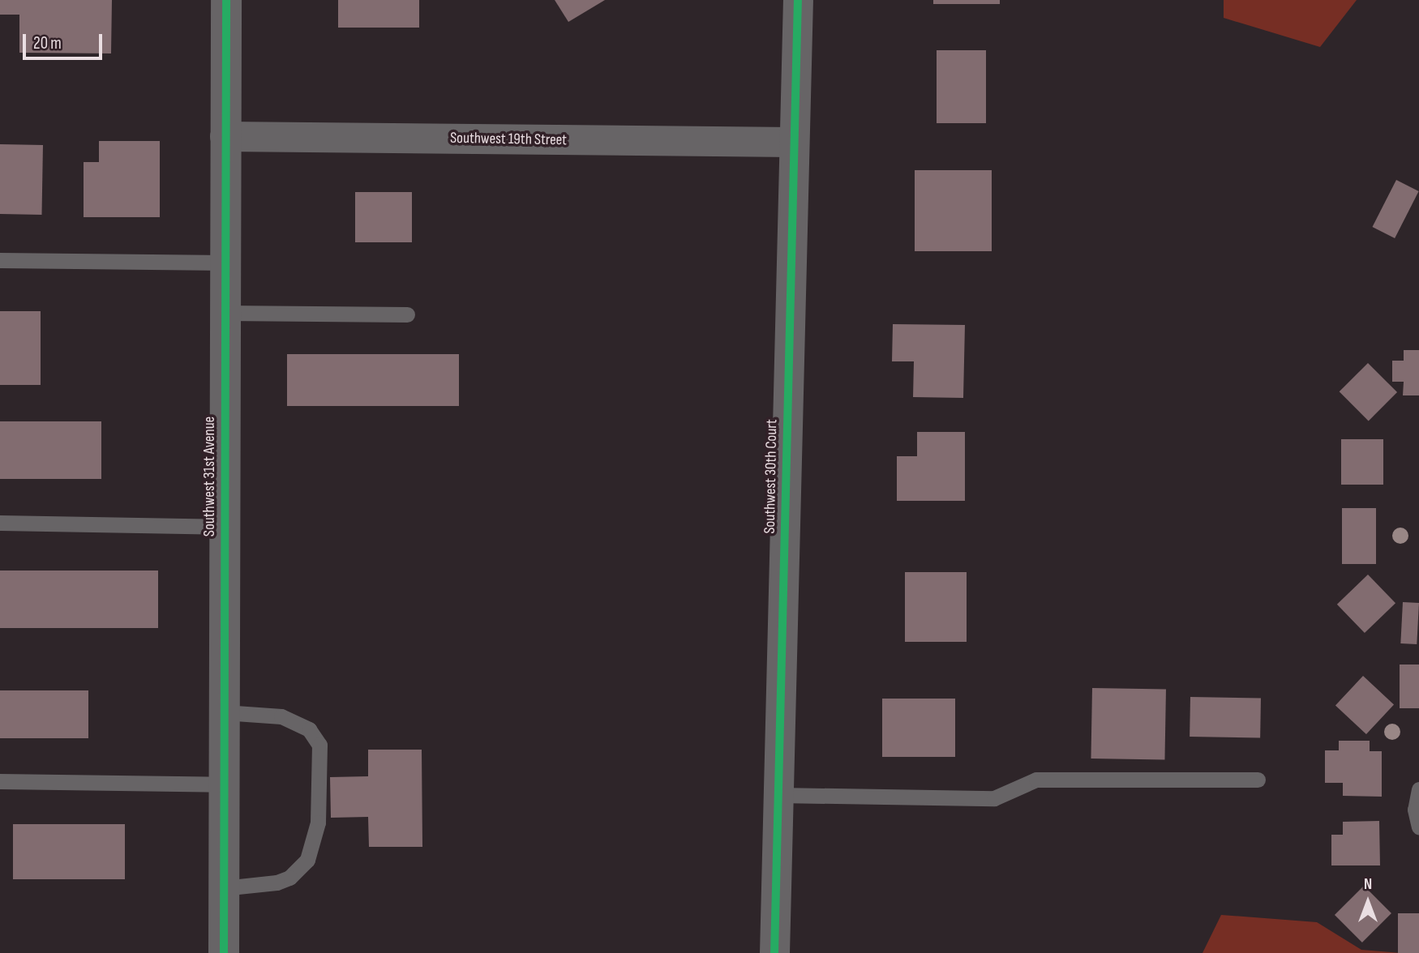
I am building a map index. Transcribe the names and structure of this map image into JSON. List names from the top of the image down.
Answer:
{
  "streets": {
    "street": ["Southwest 19th Street", "Southwest 31st Avenue", "Southwest 30th Court"]
  },
  "crossings": [
    ["Southwest 19th Street", "Southwest 31st Avenue"],
    ["Southwest 19th Street", "Southwest 30th Court"]
  ],
  "scale_bar": "20 m",
  "north": "top"
}
